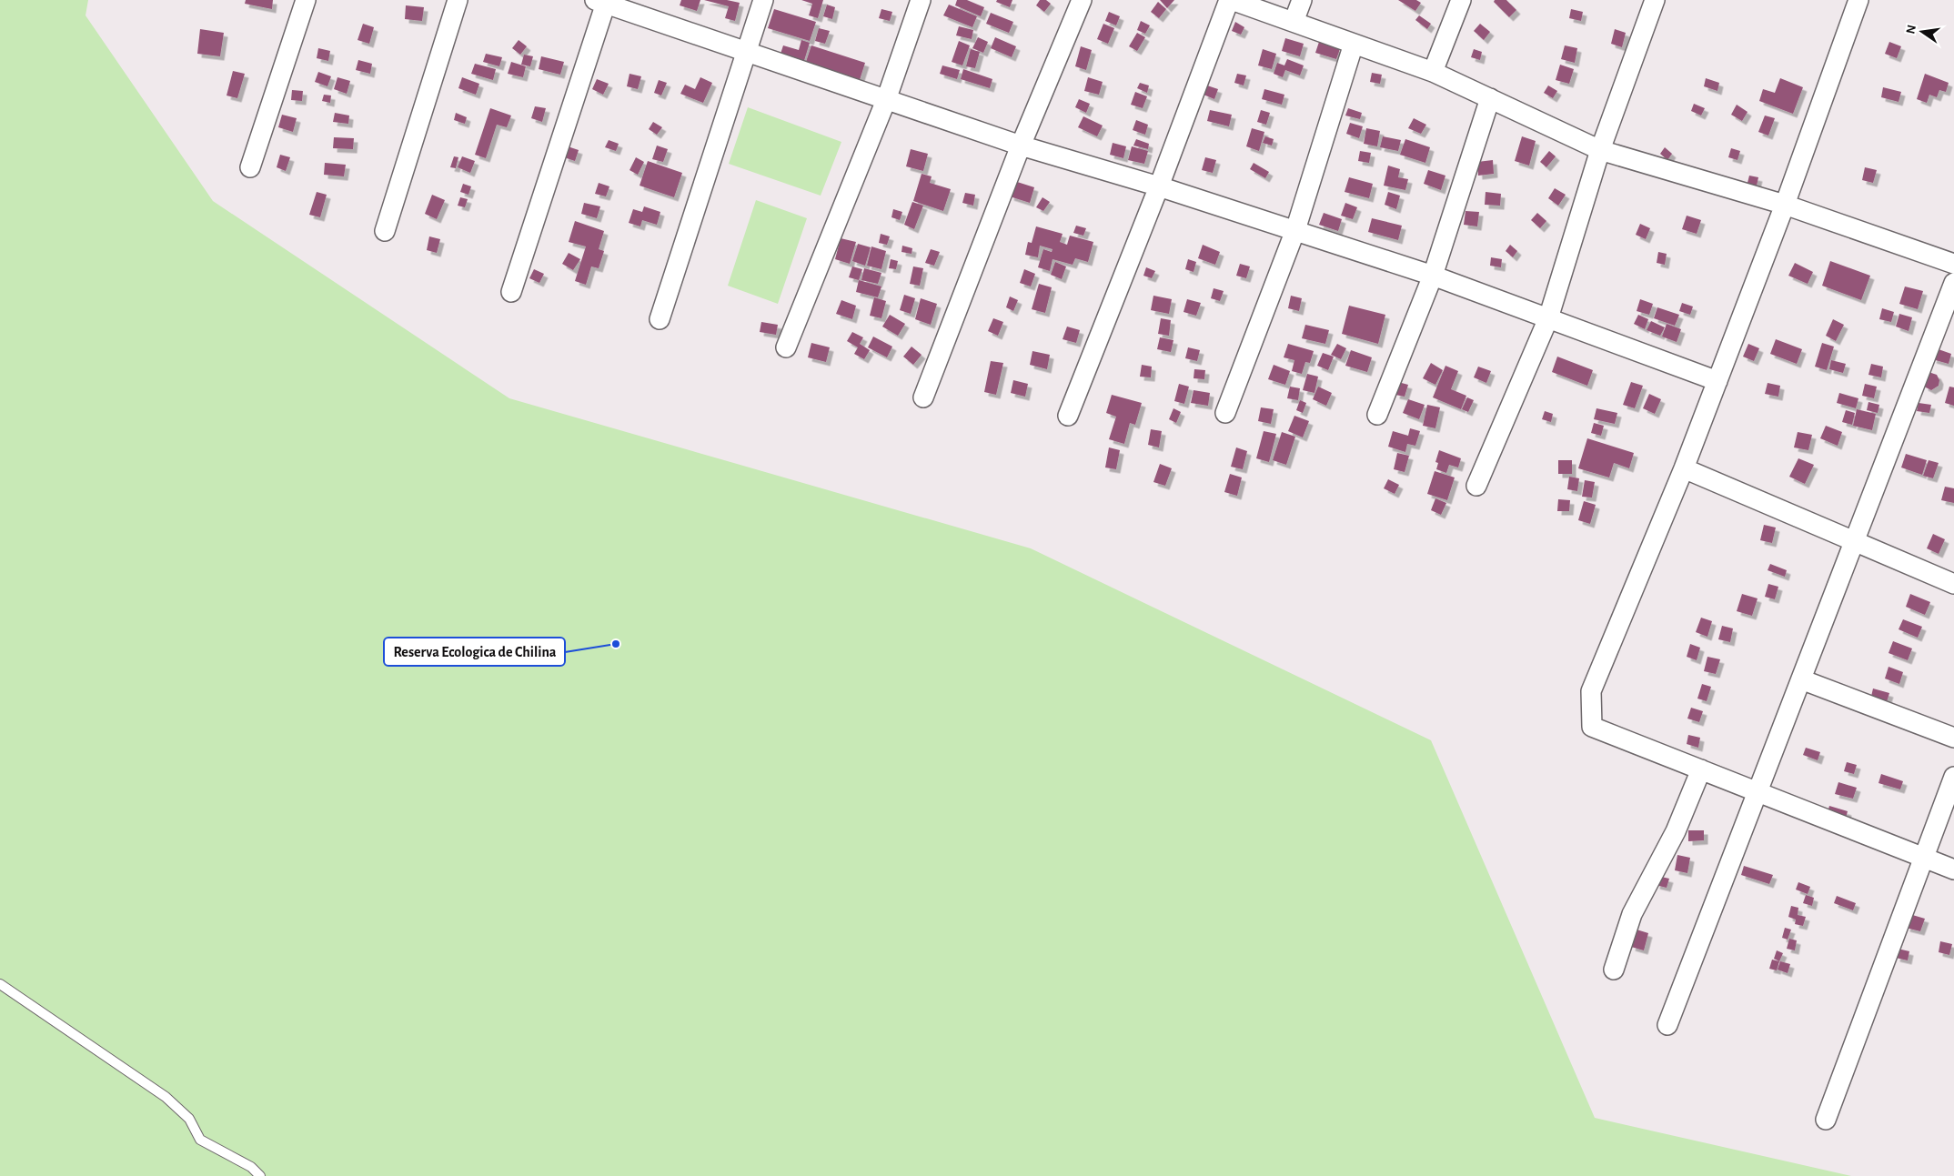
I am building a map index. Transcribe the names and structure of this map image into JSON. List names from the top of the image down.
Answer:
{
  "places": ["Reserva Ecologica de Chilina"],
  "north": "left"
}
